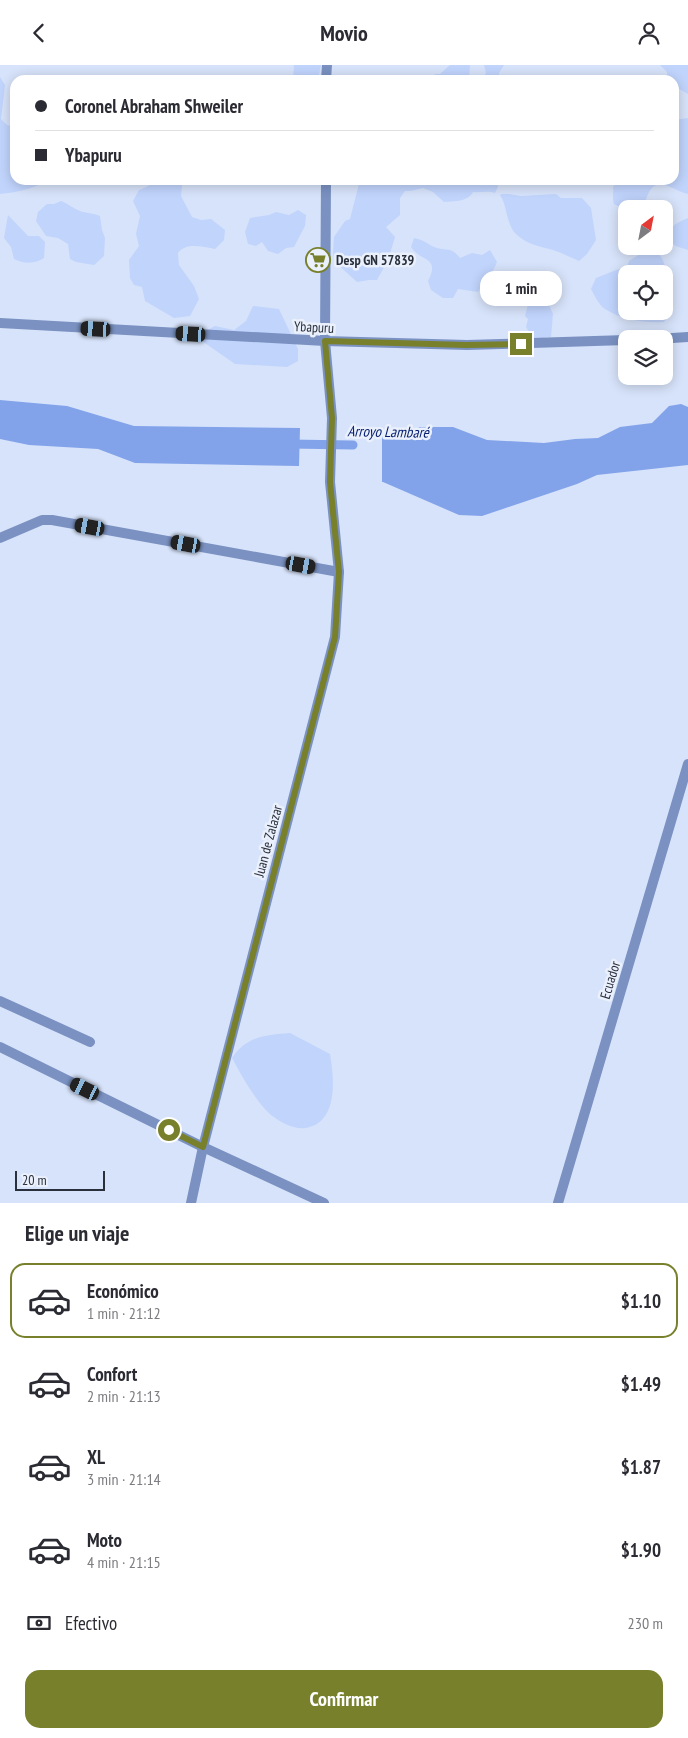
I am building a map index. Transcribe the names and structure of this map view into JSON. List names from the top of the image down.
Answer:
{
  "streets": {
    "street": ["Ybapuru", "Juan de Zalazar", "Ecuador"]
  },
  "crossings": [
    ["Ybapuru", "Juan de Zalazar"]
  ],
  "water": ["Arroyo Lambaré"],
  "places": {
    "supermarket": ["Desp GN 57839"]
  },
  "scale_bar": "20 m",
  "north": "top right",
  "page": {
    "header": "Movio",
    "banner": ["Coronel Abraham Shweiler", "Ybapuru"],
    "bubble": "1 min",
    "scale": "20 m",
    "heading": "Elige un viaje",
    "list": [
      {
        "name": "Económico",
        "note": "1 min · 21:12",
        "value": "$1.10"
      },
      {
        "name": "Confort",
        "note": "2 min · 21:13",
        "value": "$1.49"
      },
      {
        "name": "XL",
        "note": "3 min · 21:14",
        "value": "$1.87"
      },
      {
        "name": "Moto",
        "note": "4 min · 21:15",
        "value": "$1.90"
      }
    ],
    "pay": ["Efectivo", "230 m"],
    "buttons": "Confirmar"
  }
}
